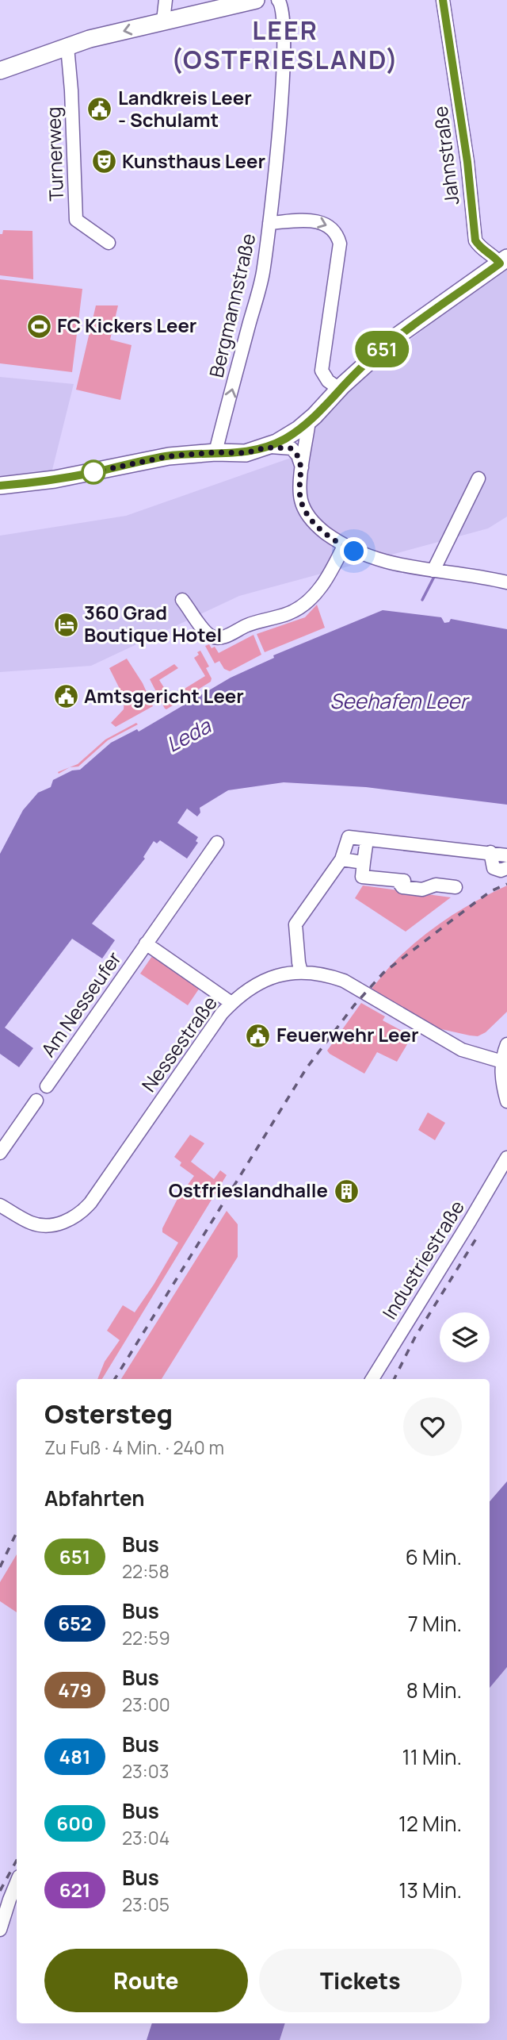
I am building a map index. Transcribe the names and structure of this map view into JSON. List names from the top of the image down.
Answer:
{
  "streets": {
    "street": [
      "Turnerweg",
      "Jahnstraße",
      "Bergmannstraße",
      "Am Nesseufer",
      "Nessestraße",
      "Industriestraße"
    ]
  },
  "crossings": [
    ["Am Nesseufer", "Nessestraße"]
  ],
  "one_way": ["Bergmannstraße"],
  "districts": ["LEER (OSTFRIESLAND)"],
  "water": ["Seehafen Leer", "Leda"],
  "places": {
    "public building": ["Landkreis Leer - Schulamt", "Amtsgericht Leer", "Feuerwehr Leer"],
    "theatre": ["Kunsthaus Leer"],
    "sports": ["FC Kickers Leer"],
    "hotel": ["360 Grad Boutique Hotel"],
    "building": ["Ostfrieslandhalle"]
  },
  "lines": ["bus line 651"],
  "page": {
    "on_map": "651",
    "heading": [
      ["Ostersteg", "Zu Fuß · 4 Min. · 240 m"],
      "Abfahrten"
    ],
    "list": [
      {
        "mark": "651",
        "name": "Bus",
        "note": "22:58",
        "value": "6 Min."
      },
      {
        "mark": "652",
        "name": "Bus",
        "note": "22:59",
        "value": "7 Min."
      },
      {
        "mark": "479",
        "name": "Bus",
        "note": "23:00",
        "value": "8 Min."
      },
      {
        "mark": "481",
        "name": "Bus",
        "note": "23:03",
        "value": "11 Min."
      },
      {
        "mark": "600",
        "name": "Bus",
        "note": "23:04",
        "value": "12 Min."
      },
      {
        "mark": "621",
        "name": "Bus",
        "note": "23:05",
        "value": "13 Min."
      }
    ],
    "buttons": ["Route", "Tickets"]
  }
}
